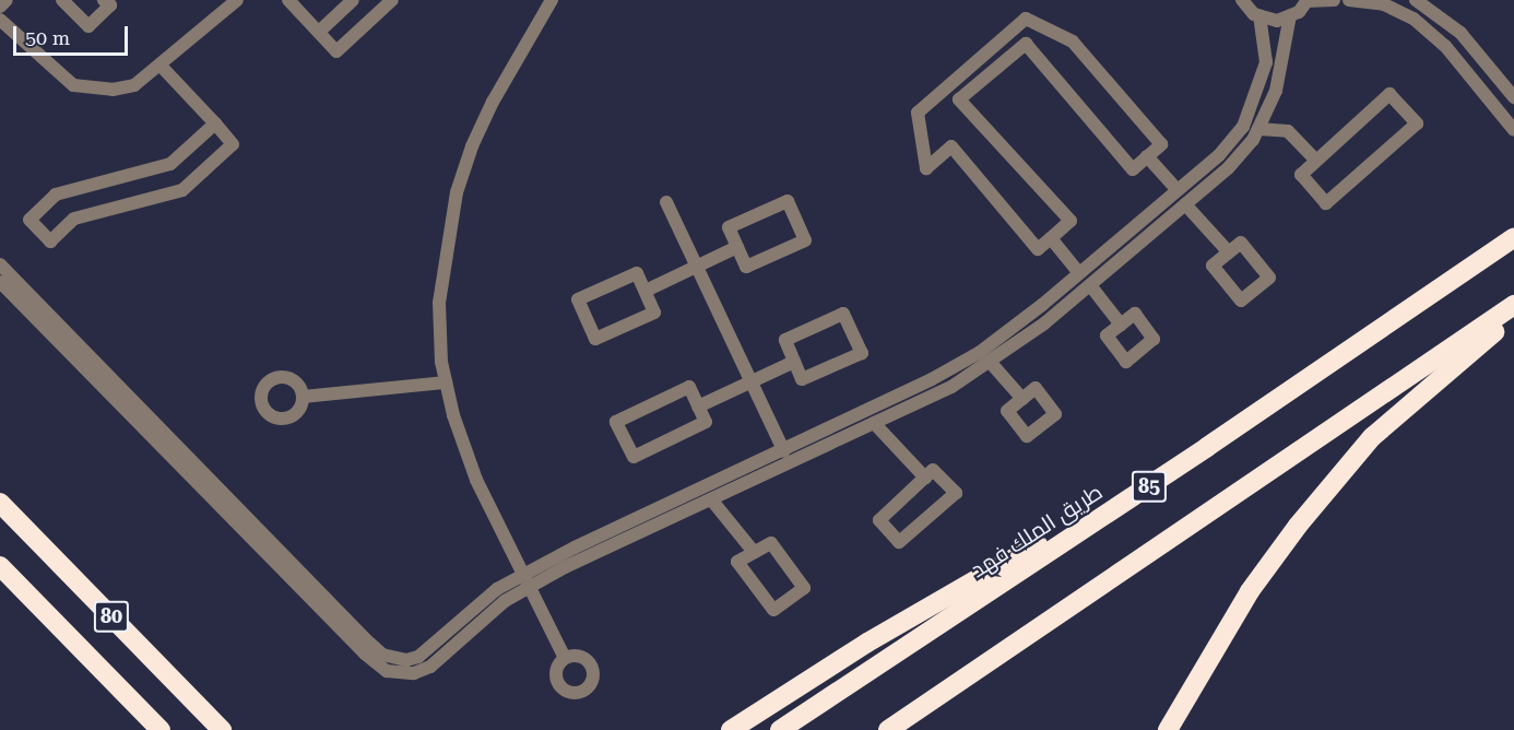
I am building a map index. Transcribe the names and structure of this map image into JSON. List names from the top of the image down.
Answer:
{
  "streets": {
    "highway": ["85", "طريق الملك فهد", "80"]
  },
  "scale_bar": "50 m"
}
